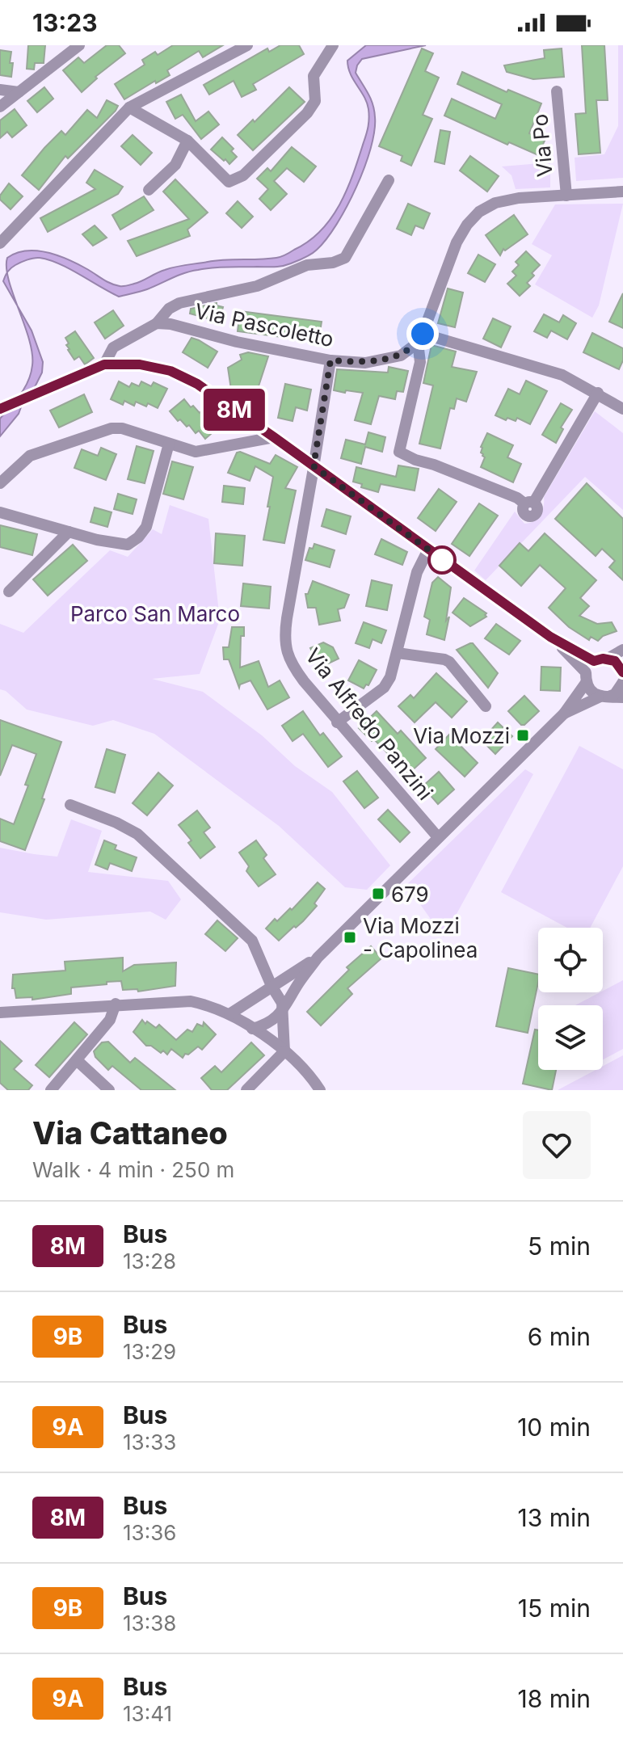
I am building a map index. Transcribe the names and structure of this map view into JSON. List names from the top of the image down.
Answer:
{
  "streets": {
    "street": ["Via Po", "Via Pascoletto", "Via Alfredo Panzini"]
  },
  "crossings": [
    ["Via Pascoletto", "Via Alfredo Panzini"]
  ],
  "parks": ["Parco San Marco"],
  "places": {
    "transit": ["Via Mozzi", "679", "Via Mozzi - Capolinea"]
  },
  "lines": ["bus line 8M"],
  "page": {
    "status": "13:23",
    "on_map": "8M",
    "heading": ["Via Cattaneo", "Walk · 4 min · 250 m"],
    "list": [
      {
        "mark": "8M",
        "name": "Bus",
        "note": "13:28",
        "value": "5 min"
      },
      {
        "mark": "9B",
        "name": "Bus",
        "note": "13:29",
        "value": "6 min"
      },
      {
        "mark": "9A",
        "name": "Bus",
        "note": "13:33",
        "value": "10 min"
      },
      {
        "mark": "8M",
        "name": "Bus",
        "note": "13:36",
        "value": "13 min"
      },
      {
        "mark": "9B",
        "name": "Bus",
        "note": "13:38",
        "value": "15 min"
      },
      {
        "mark": "9A",
        "name": "Bus",
        "note": "13:41",
        "value": "18 min"
      }
    ]
  }
}
